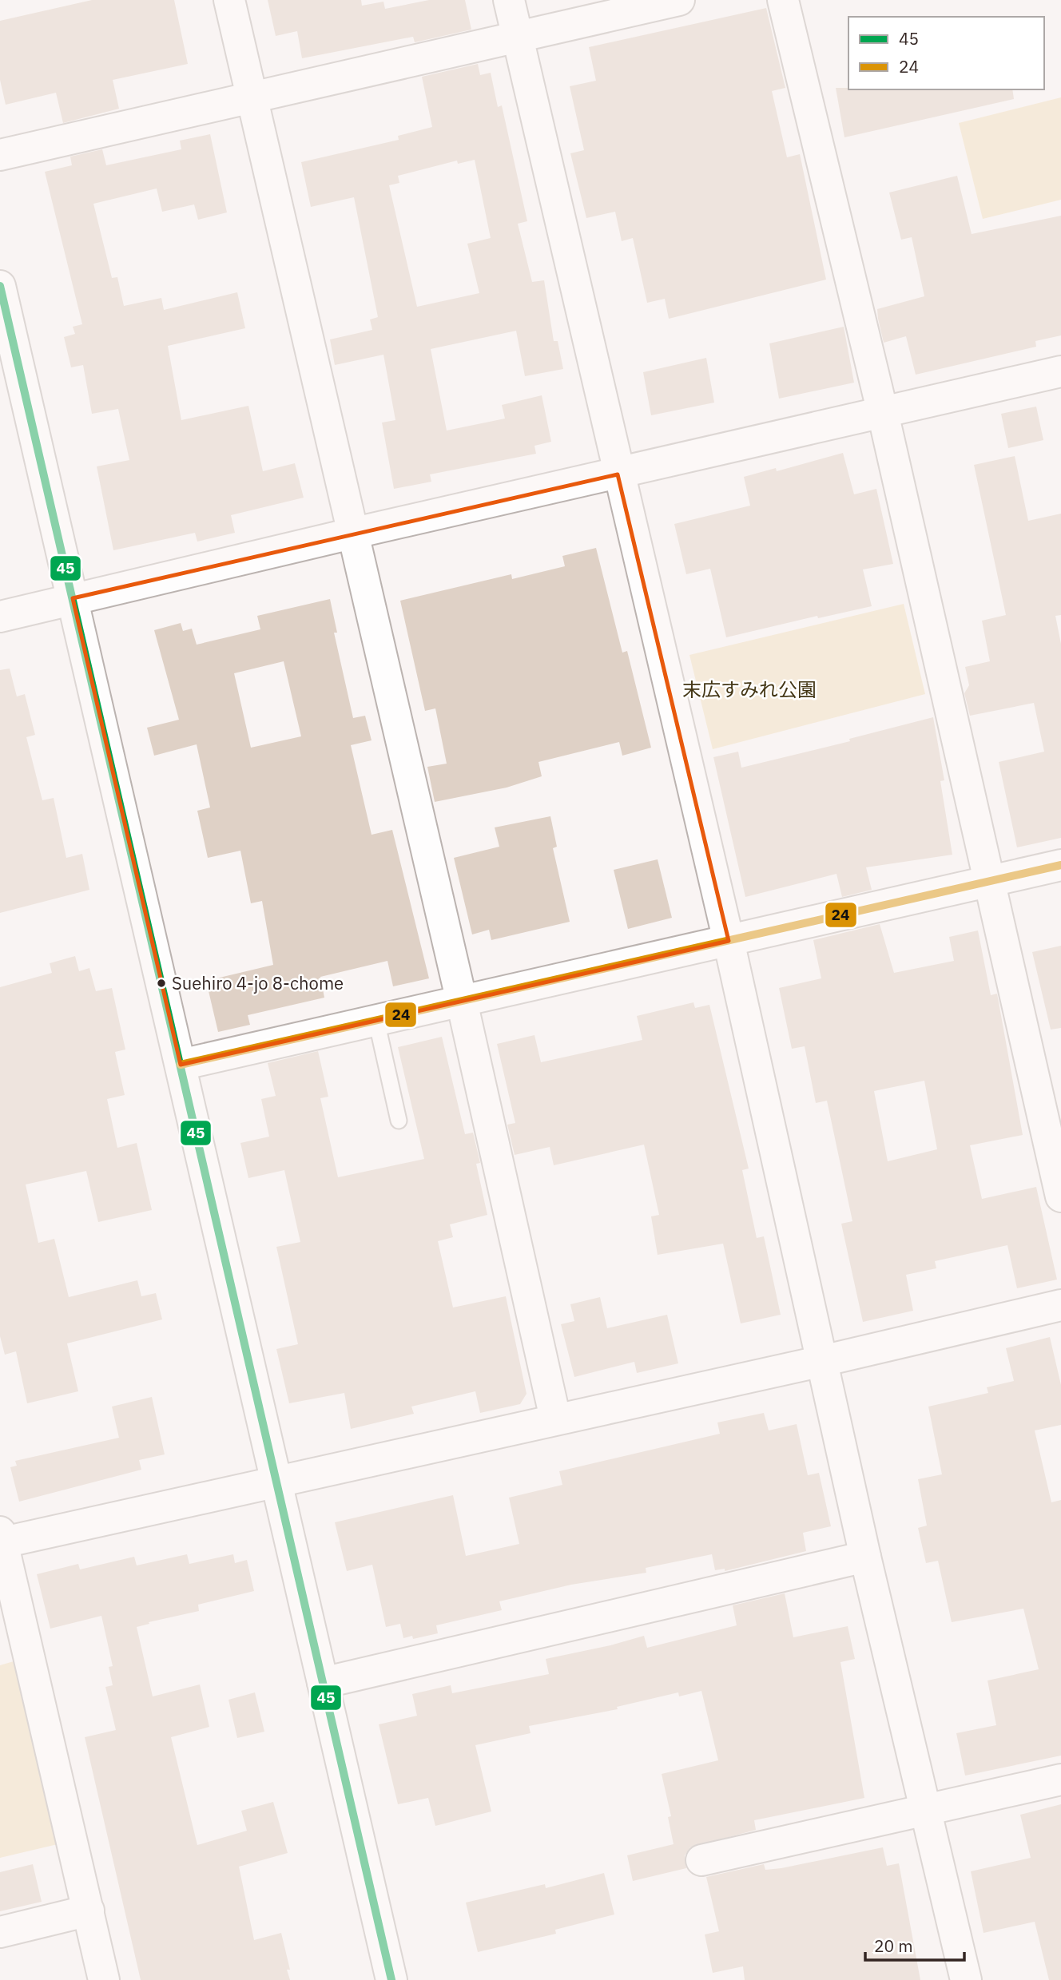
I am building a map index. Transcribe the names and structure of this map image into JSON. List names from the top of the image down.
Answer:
{
  "parks": ["末広すみれ公園"],
  "places": ["Suehiro 4-jo 8-chome"],
  "lines": ["transit line 45", "transit line 24"],
  "legend": ["45", "24"],
  "scale_bar": "20 m"
}
